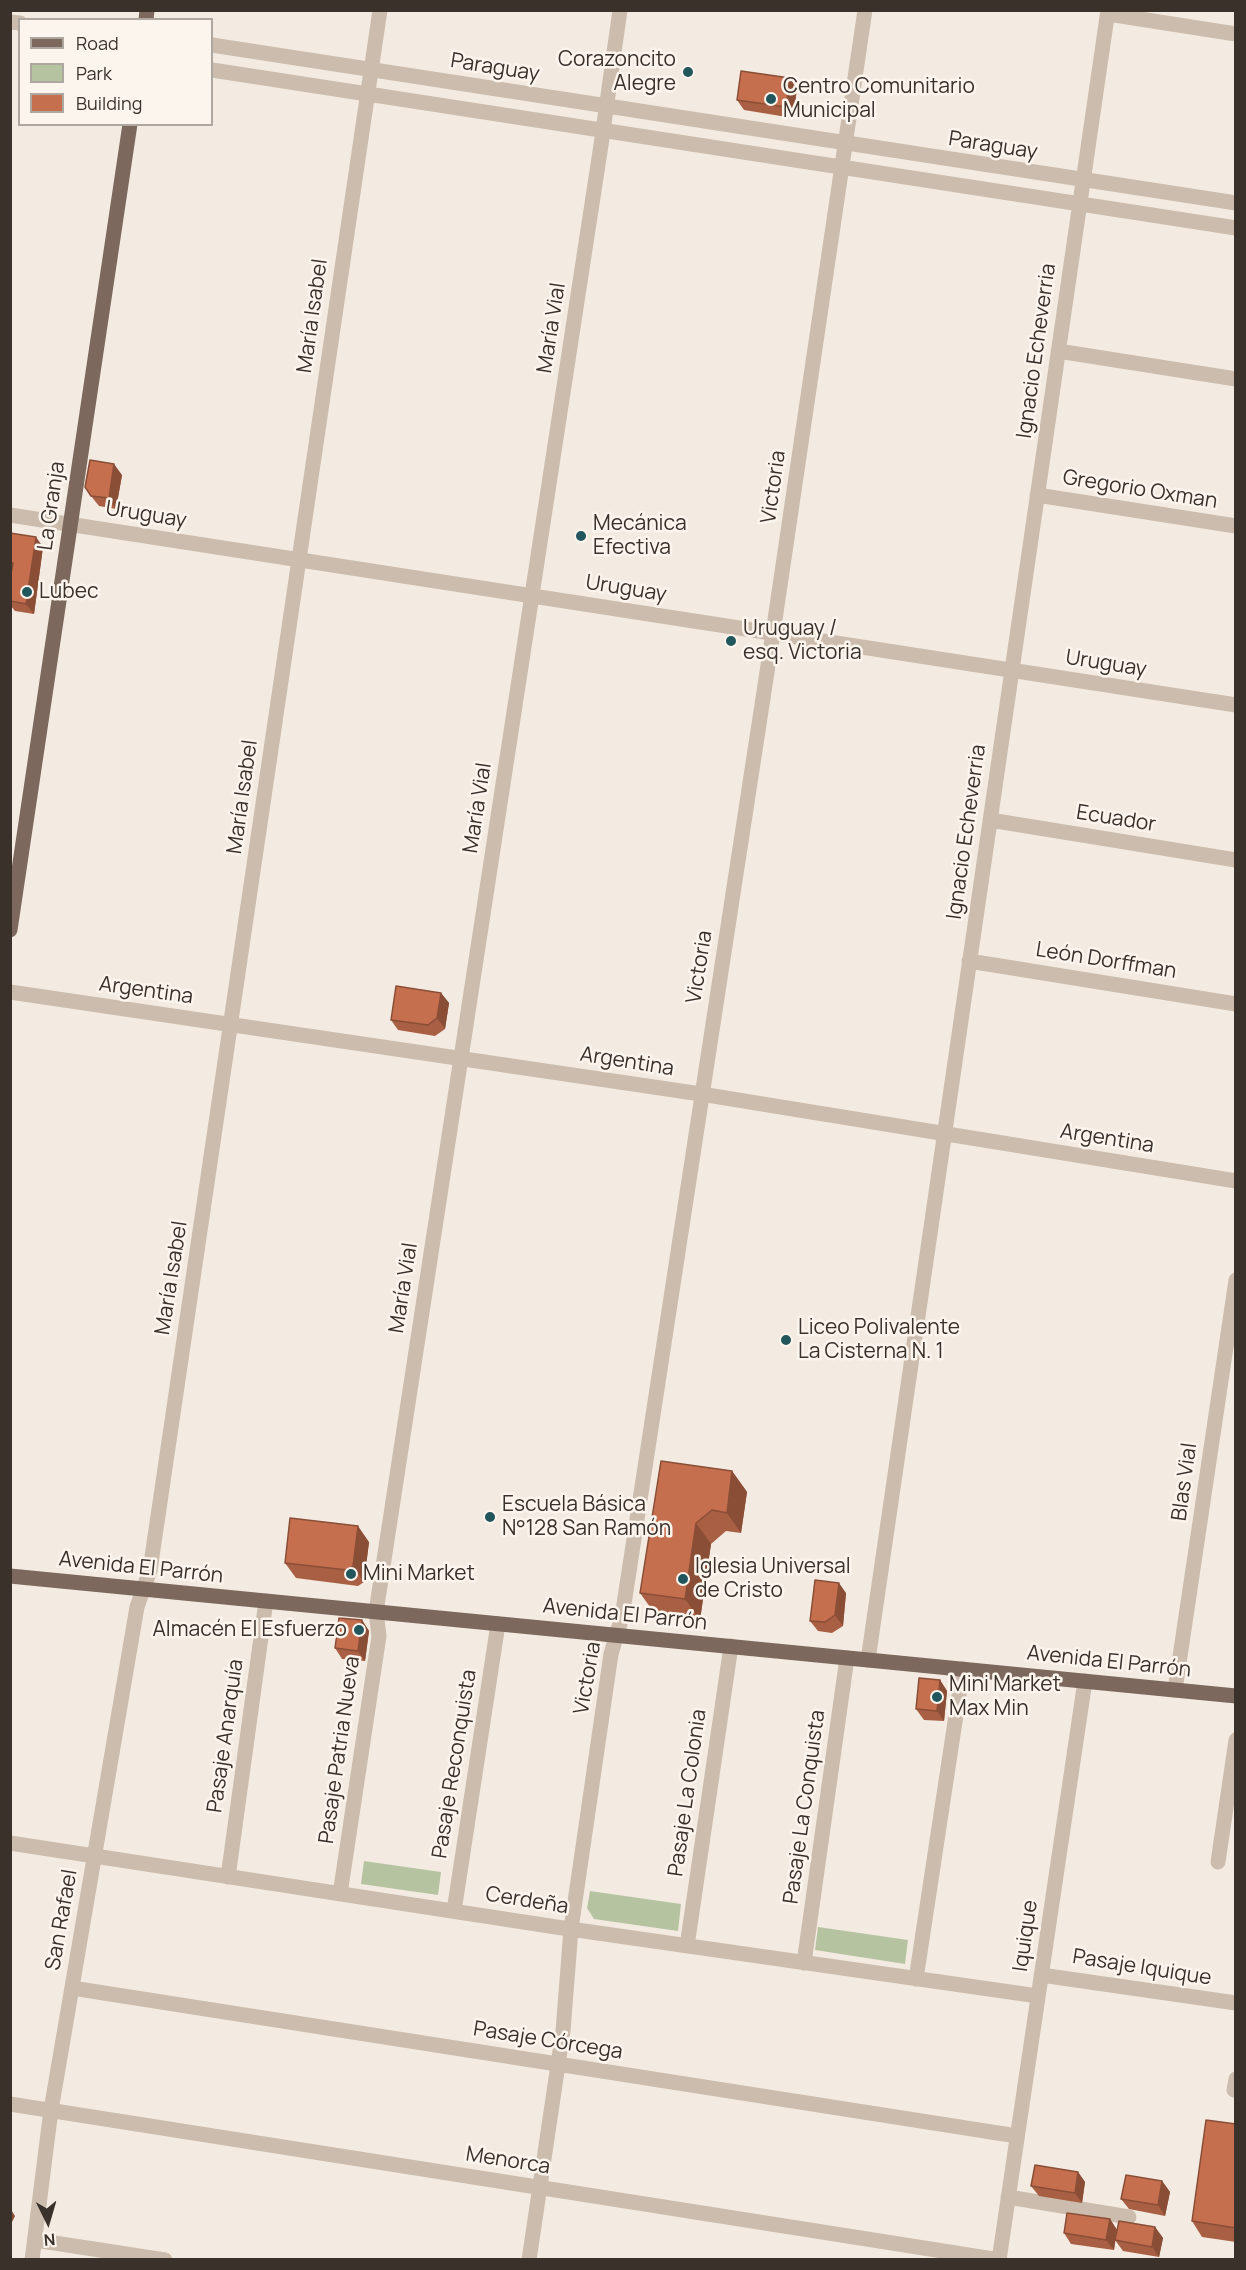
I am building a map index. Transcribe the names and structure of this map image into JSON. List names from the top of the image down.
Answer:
{
  "streets": {
    "main road": ["La Granja", "Avenida El Parrón"],
    "street": [
      "Paraguay",
      "María Isabel",
      "María Vial",
      "Ignacio Echeverria",
      "Victoria",
      "Gregorio Oxman",
      "Uruguay",
      "Ecuador",
      "León Dorffman",
      "Argentina",
      "Blas Vial",
      "Pasaje Anarquía",
      "Pasaje Patria Nueva",
      "Pasaje Reconquista",
      "Pasaje La Colonia",
      "Pasaje La Conquista",
      "Cerdeña",
      "San Rafael",
      "Iquique",
      "Pasaje Iquique",
      "Pasaje Córcega",
      "Menorca"
    ]
  },
  "crossings": [
    ["Paraguay", "María Isabel"],
    ["Paraguay", "María Vial"],
    ["Paraguay", "Ignacio Echeverria"],
    ["Paraguay", "Victoria"],
    ["María Isabel", "Uruguay"],
    ["María Isabel", "Argentina"],
    ["María Isabel", "Avenida El Parrón"],
    ["María Isabel", "San Rafael"],
    ["María Vial", "Uruguay"],
    ["María Vial", "Argentina"],
    ["María Vial", "Avenida El Parrón"],
    ["María Vial", "Pasaje Patria Nueva"],
    ["Ignacio Echeverria", "Gregorio Oxman"],
    ["Ignacio Echeverria", "Uruguay"],
    ["Ignacio Echeverria", "Ecuador"],
    ["Ignacio Echeverria", "León Dorffman"],
    ["Ignacio Echeverria", "Argentina"],
    ["Ignacio Echeverria", "Avenida El Parrón"],
    ["Victoria", "Uruguay"],
    ["Victoria", "Argentina"],
    ["Victoria", "Avenida El Parrón"],
    ["Victoria", "Cerdeña"],
    ["Victoria", "Pasaje Córcega"],
    ["Victoria", "Menorca"],
    ["La Granja", "Uruguay"],
    ["Blas Vial", "Avenida El Parrón"],
    ["Avenida El Parrón", "Pasaje Anarquía"],
    ["Avenida El Parrón", "Pasaje Patria Nueva"],
    ["Avenida El Parrón", "Pasaje Reconquista"],
    ["Avenida El Parrón", "Pasaje La Colonia"],
    ["Avenida El Parrón", "Pasaje La Conquista"],
    ["Avenida El Parrón", "San Rafael"],
    ["Avenida El Parrón", "Iquique"],
    ["Pasaje Anarquía", "Cerdeña"],
    ["Pasaje Patria Nueva", "Cerdeña"],
    ["Pasaje Reconquista", "Cerdeña"],
    ["Pasaje La Colonia", "Cerdeña"],
    ["Pasaje La Conquista", "Cerdeña"],
    ["Cerdeña", "San Rafael"],
    ["Cerdeña", "Iquique"],
    ["San Rafael", "Pasaje Córcega"],
    ["San Rafael", "Menorca"],
    ["Iquique", "Pasaje Iquique"],
    ["Iquique", "Pasaje Córcega"],
    ["Iquique", "Menorca"]
  ],
  "places": [
    "Corazoncito Alegre",
    "Centro Comunitario Municipal",
    "Mecánica Efectiva",
    "Lubec",
    "Uruguay / esq. Victoria",
    "Liceo Polivalente La Cisterna N. 1",
    "Escuela Básica N°128 San Ramón",
    "Mini Market",
    "Iglesia Universal de Cristo",
    "Almacén El Esfuerzo",
    "Mini Market Max Min"
  ],
  "legend": ["Road", "Park", "Building"],
  "north": "bottom"
}
